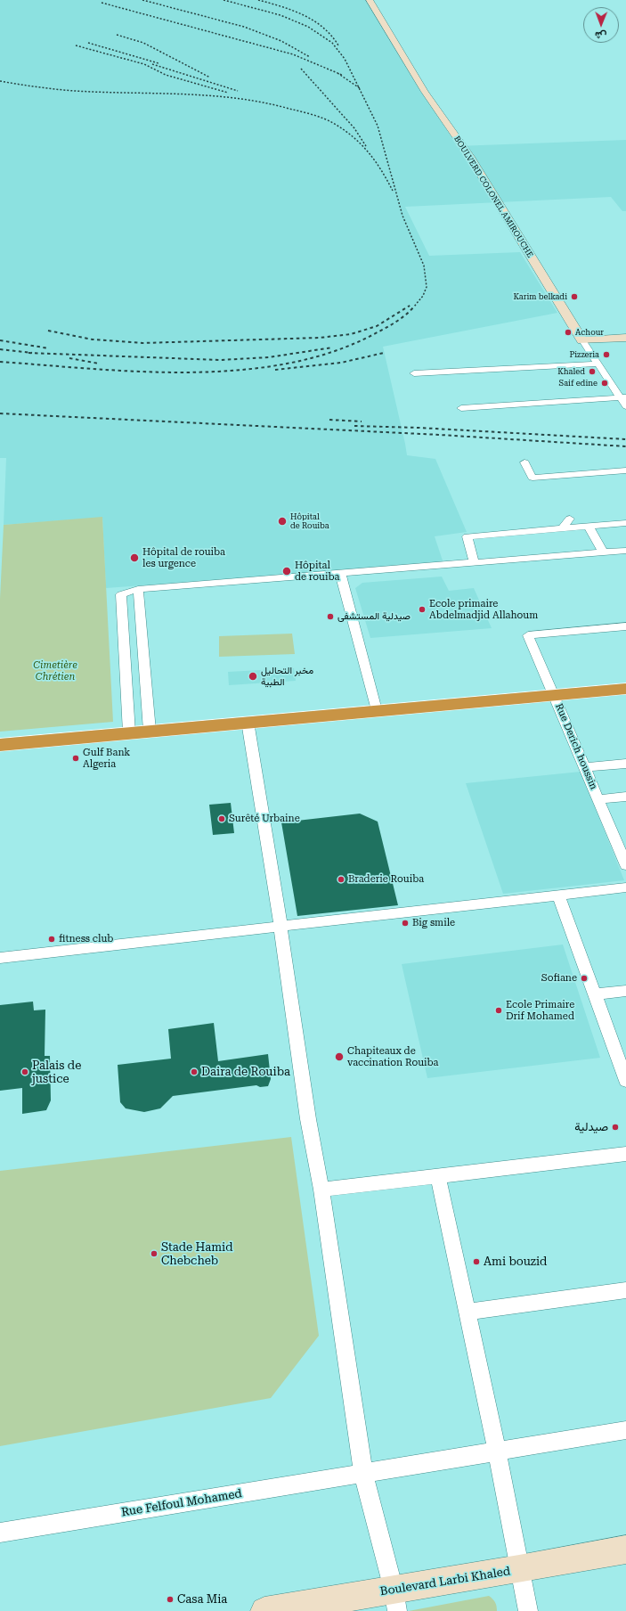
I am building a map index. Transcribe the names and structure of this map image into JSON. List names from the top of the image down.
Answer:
{
  "streets": {
    "main road": ["BOULVERD COLONEL AMIROUCHE", "Boulevard Larbi Khaled"],
    "street": ["Rue Derich houssin", "Rue Felfoul Mohamed"]
  },
  "parks": ["Cimetière Chrétien"],
  "places": [
    "Karim belkadi",
    "Achour",
    "Pizzeria",
    "Khaled",
    "Saif edine",
    "Hôpital de Rouiba",
    "Hôpital de rouiba les urgence",
    "Hôpital de rouiba",
    "Ecole primaire Abdelmadjid Allahoum",
    "صيدلية المستشفى",
    "مخبر التحاليل الطبية",
    "Gulf Bank Algeria",
    "Surêté Urbaine",
    "Braderie Rouiba",
    "Big smile",
    "fitness club",
    "Sofiane",
    "Ecole Primaire Drif Mohamed",
    "Chapiteaux de vaccination Rouiba",
    "Palais de justice",
    "Daira de Rouiba",
    "صيدلية",
    "Stade Hamid Chebcheb",
    "Ami bouzid",
    "Casa Mia"
  ],
  "north": "bottom"
}
